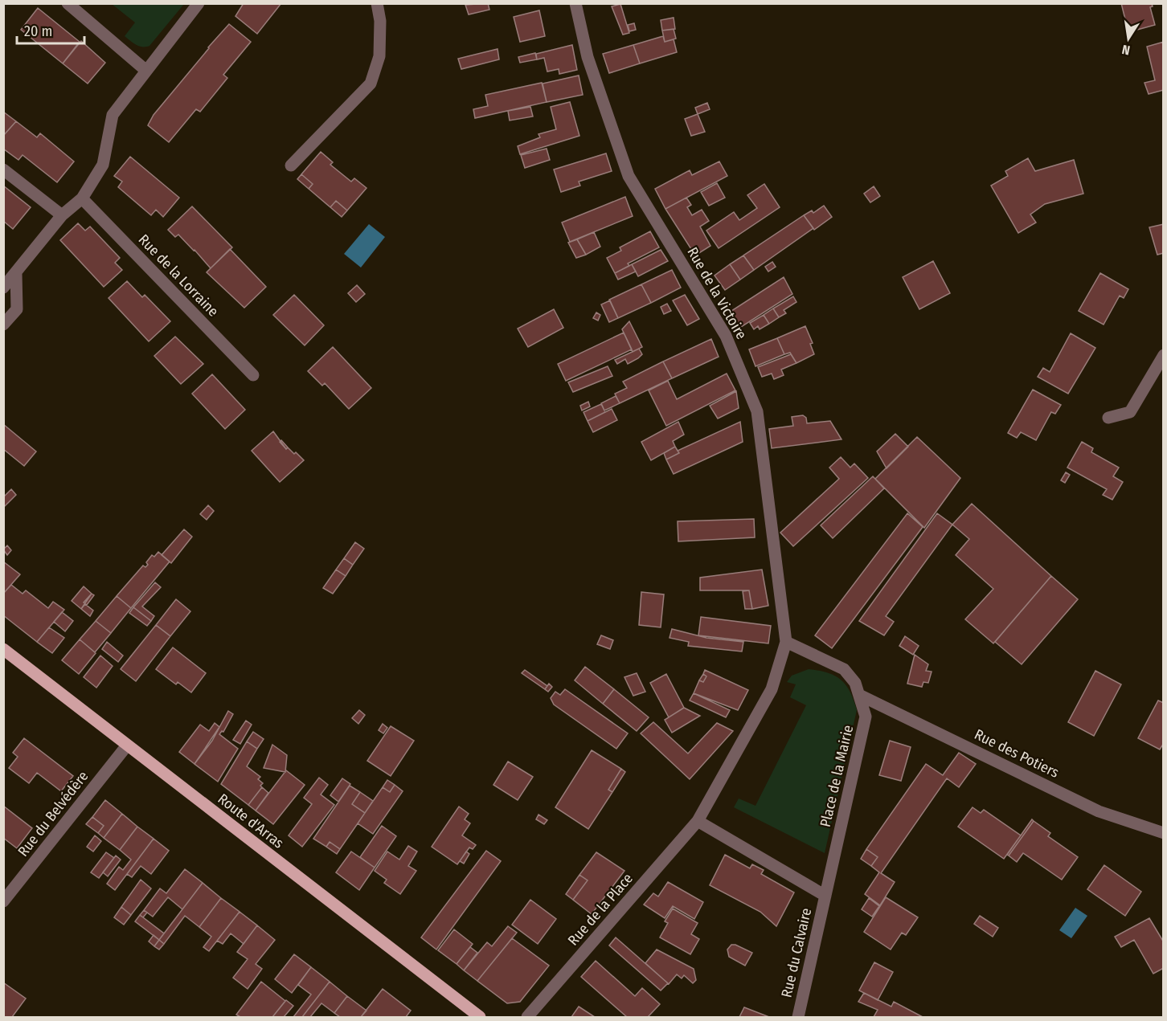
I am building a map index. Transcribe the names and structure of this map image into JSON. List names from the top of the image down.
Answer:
{
  "streets": {
    "main road": ["Route d'Arras"],
    "street": [
      "Rue de la Lorraine",
      "Rue de la Victoire",
      "Rue des Potiers",
      "Place de la Mairie",
      "Rue du Belvédère",
      "Rue de la Place",
      "Rue du Calvaire"
    ]
  },
  "crossings": [
    ["Rue de la Victoire", "Place de la Mairie"],
    ["Rue des Potiers", "Place de la Mairie"],
    ["Place de la Mairie", "Rue du Calvaire"],
    ["Rue du Belvédère", "Route d'Arras"]
  ],
  "scale_bar": "20 m",
  "north": "bottom"
}
